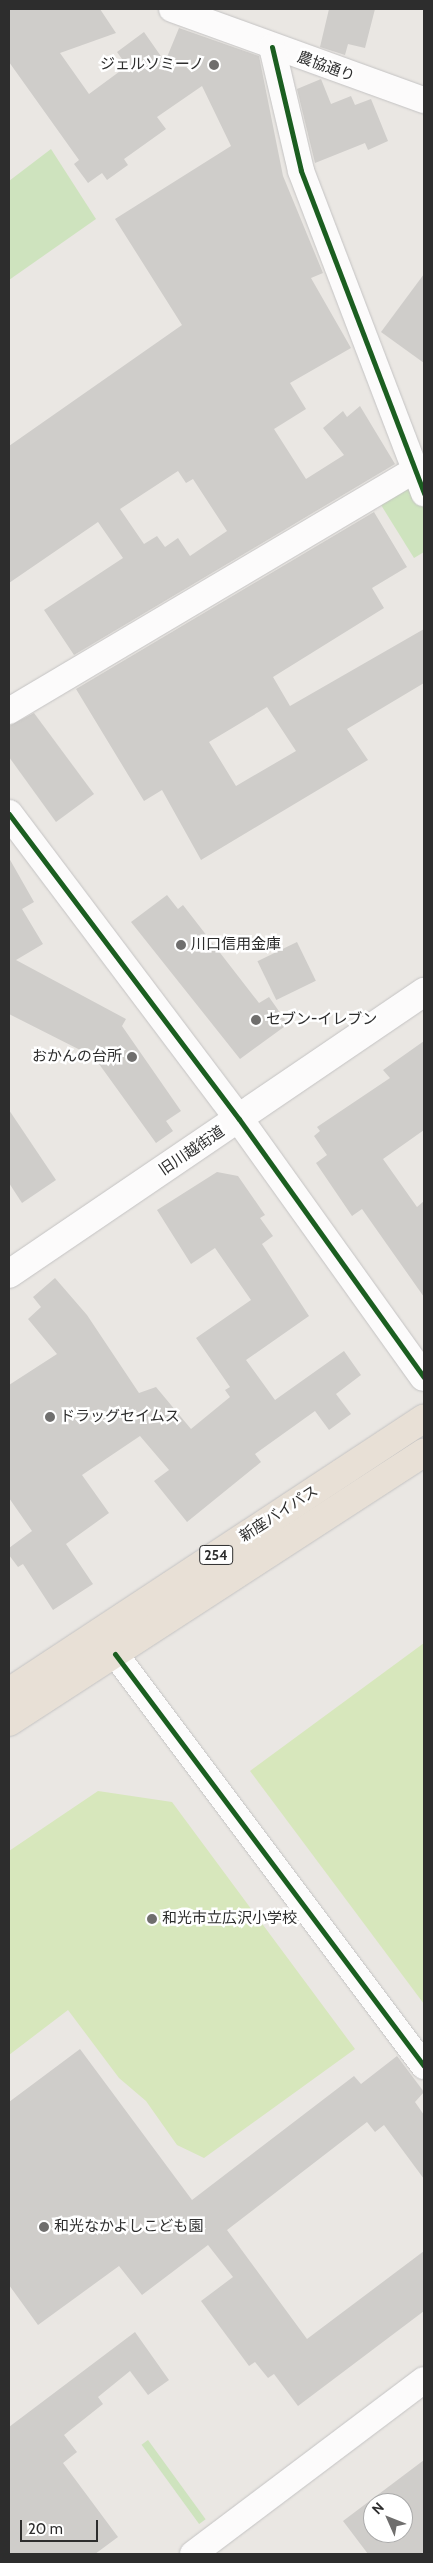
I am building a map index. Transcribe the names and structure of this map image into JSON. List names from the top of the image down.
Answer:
{
  "streets": {
    "highway": ["新座バイパス", "254"],
    "street": ["農協通り", "旧川越街道"]
  },
  "places": [
    "ジェルソミーノ",
    "川口信用金庫",
    "セブン-イレブン",
    "おかんの台所",
    "ドラッグセイムス",
    "和光市立広沢小学校",
    "和光なかよしこども園"
  ],
  "scale_bar": "20 m",
  "north": "top left"
}
